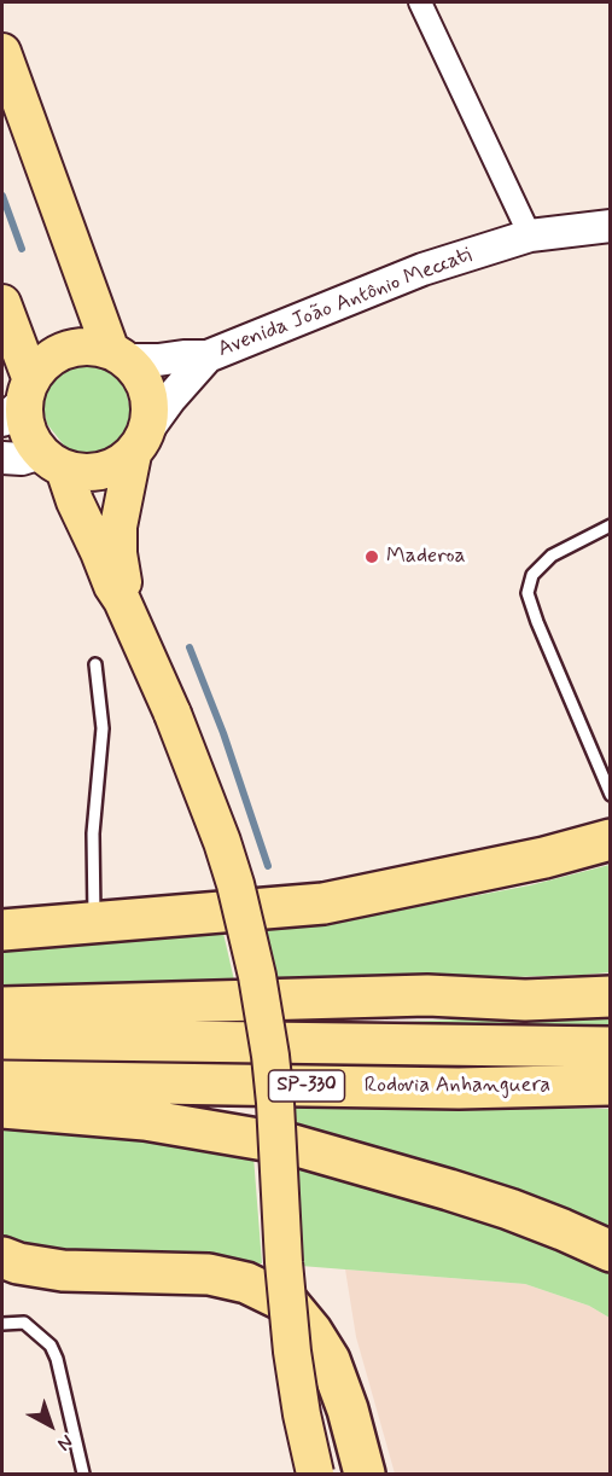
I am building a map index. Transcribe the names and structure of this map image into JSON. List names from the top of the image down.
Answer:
{
  "streets": {
    "highway": ["SP-330", "Rodovia Anhanguera"],
    "main road": ["Avenida João Antônio Meccati"]
  },
  "places": ["Maderoa"],
  "north": "bottom right"
}
